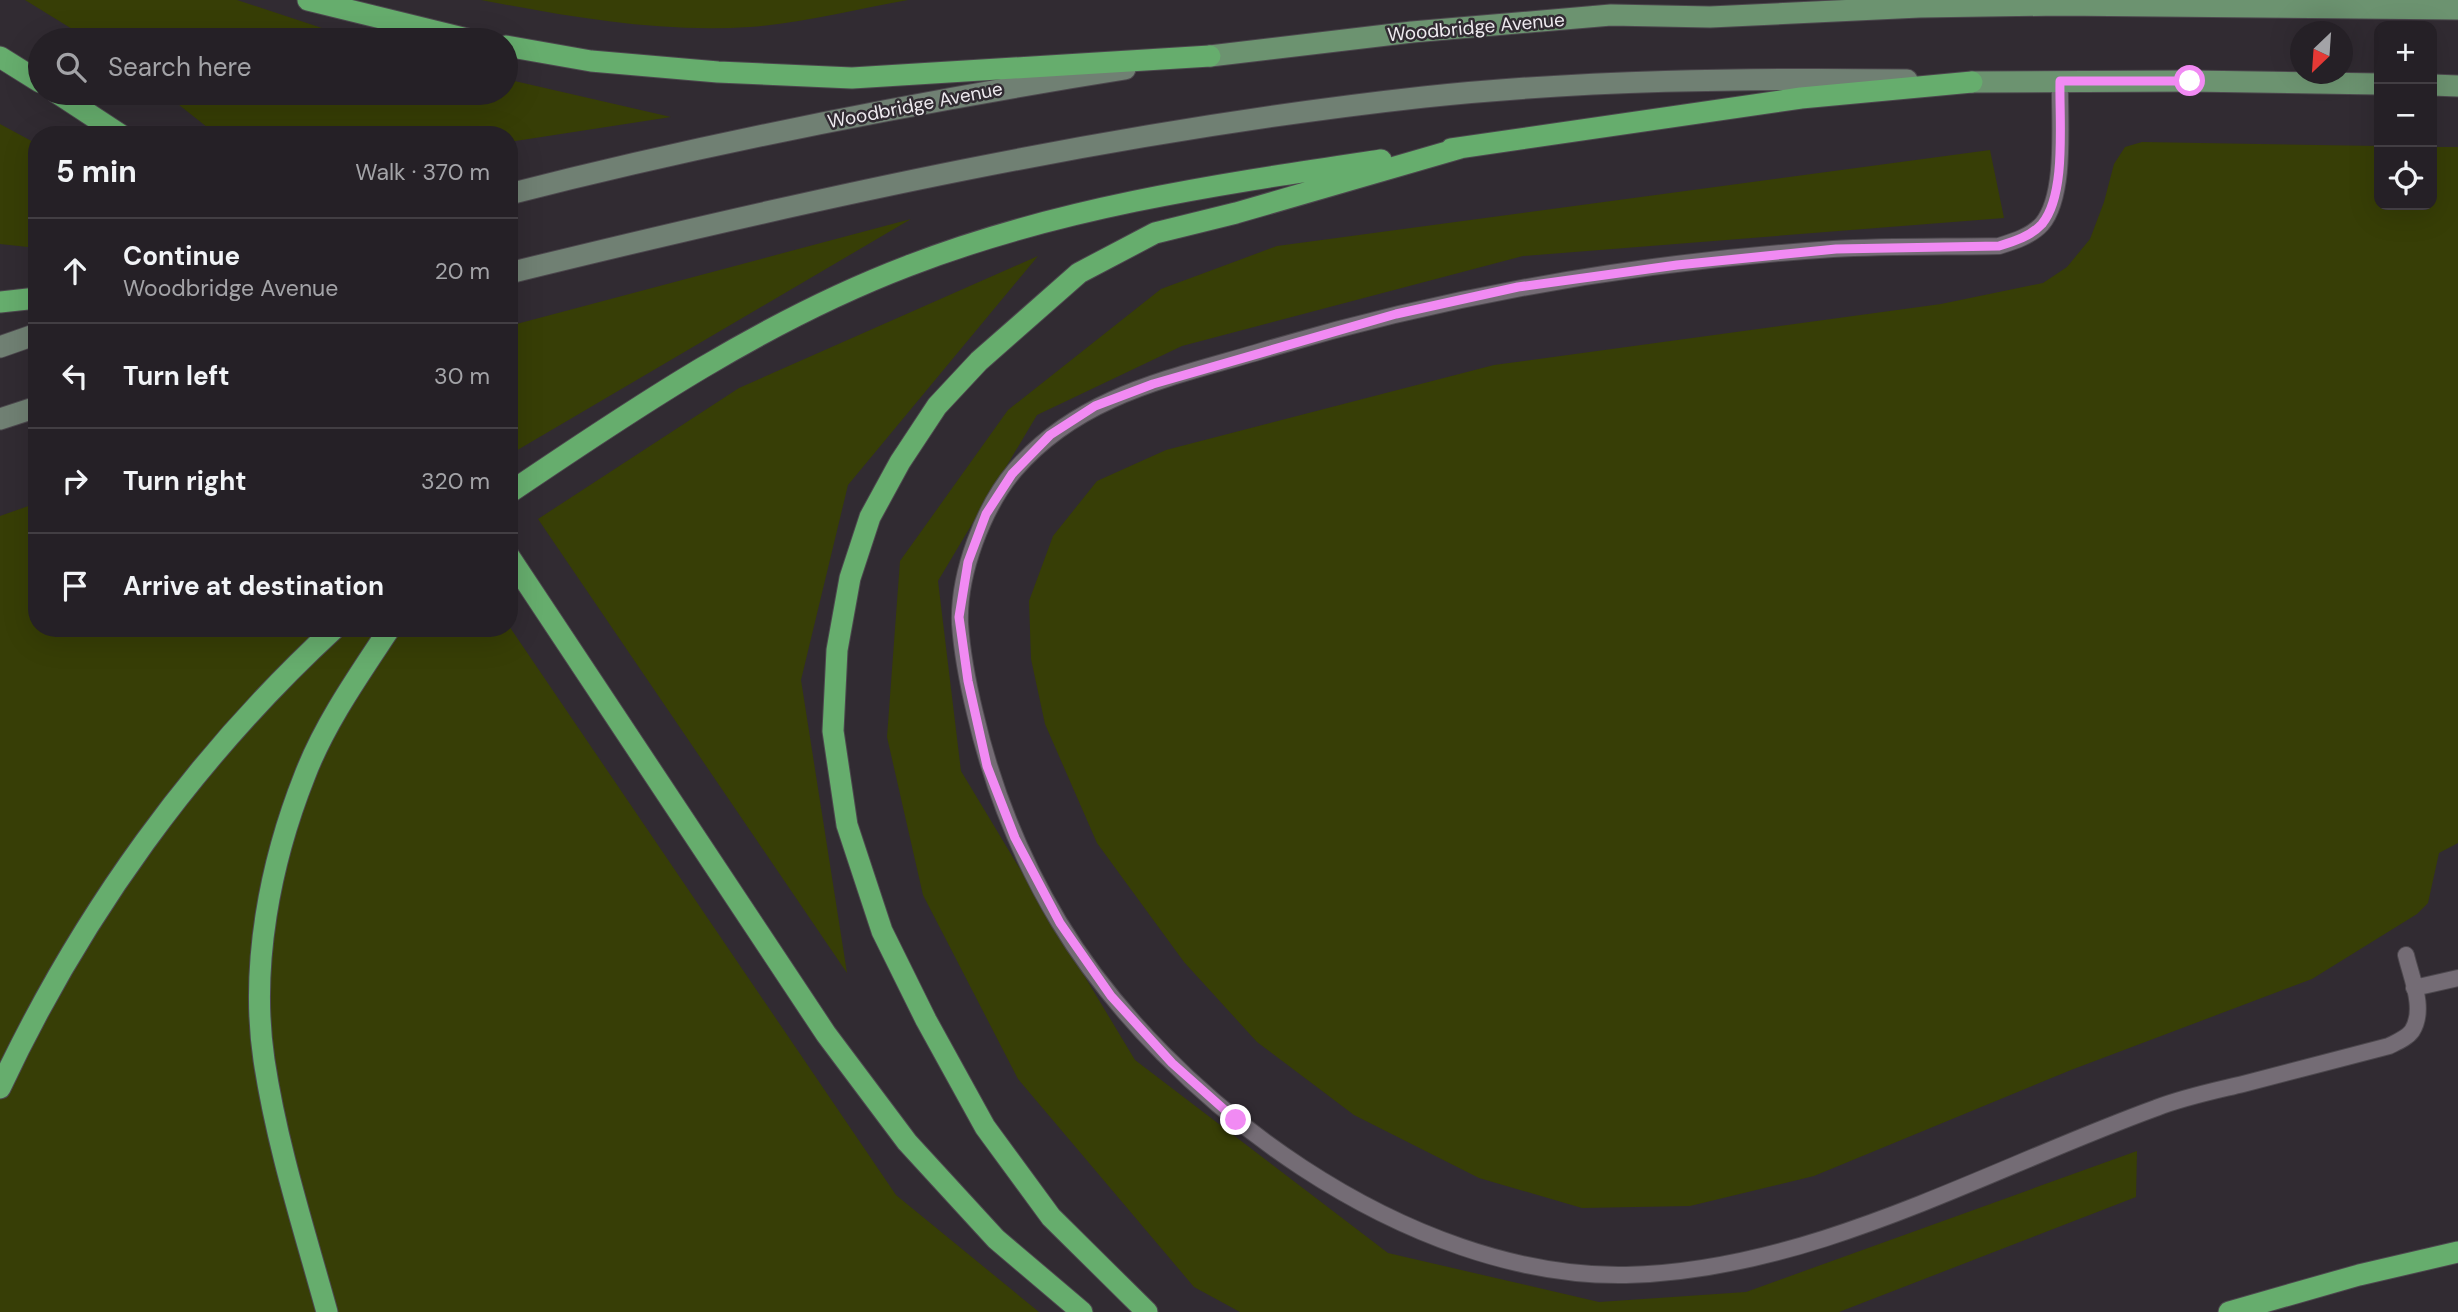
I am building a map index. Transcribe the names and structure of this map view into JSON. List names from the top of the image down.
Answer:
{
  "streets": {
    "main road": ["Woodbridge Avenue"]
  },
  "north": "bottom left",
  "page": {
    "map_buttons": ["+", "−"],
    "search": "Search here",
    "heading": ["5 min", "Walk · 370 m"],
    "list": [
      ["Continue", "Woodbridge Avenue", "20 m"],
      ["Turn left", "30 m"],
      ["Turn right", "320 m"],
      "Arrive at destination"
    ]
  }
}
